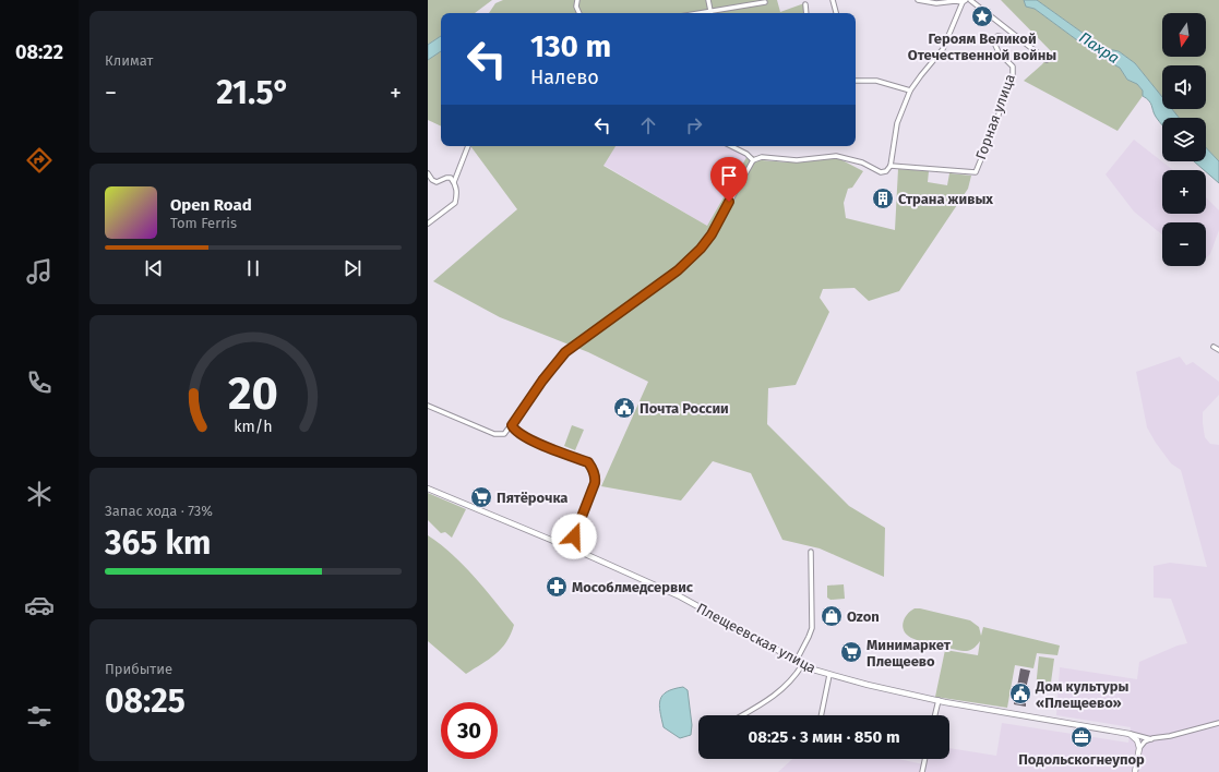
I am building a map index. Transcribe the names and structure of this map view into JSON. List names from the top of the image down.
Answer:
{
  "streets": {
    "street": ["Горная улица", "Плещеевская улица"]
  },
  "water": ["Пахра"],
  "places": {
    "place": ["Героям Великой Отечественной войны"],
    "building": ["Страна живых"],
    "public building": ["Почта России", "Дом культуры «Плещеево»"],
    "supermarket": ["Пятёрочка", "Минимаркет Плещеево"],
    "pharmacy": ["Мособлмедсервис"],
    "shop": ["Ozon"],
    "office": ["Подольскогнеупор"]
  },
  "north": "bottom",
  "page": {
    "tabs": "08:22",
    "tile": [
      "Климат",
      ["Запас хода · 73%", "365 km"],
      ["Прибытие", "08:25"]
    ],
    "map_buttons": ["+", "−"],
    "turn": ["130 m", "Налево"],
    "heat": ["−", "21.5°", "+"],
    "song": ["Open Road", "Tom Ferris"],
    "limit": "30",
    "trip": "08:25 · 3 мин · 850 m",
    "gauge": ["20", "km/h"]
  }
}
